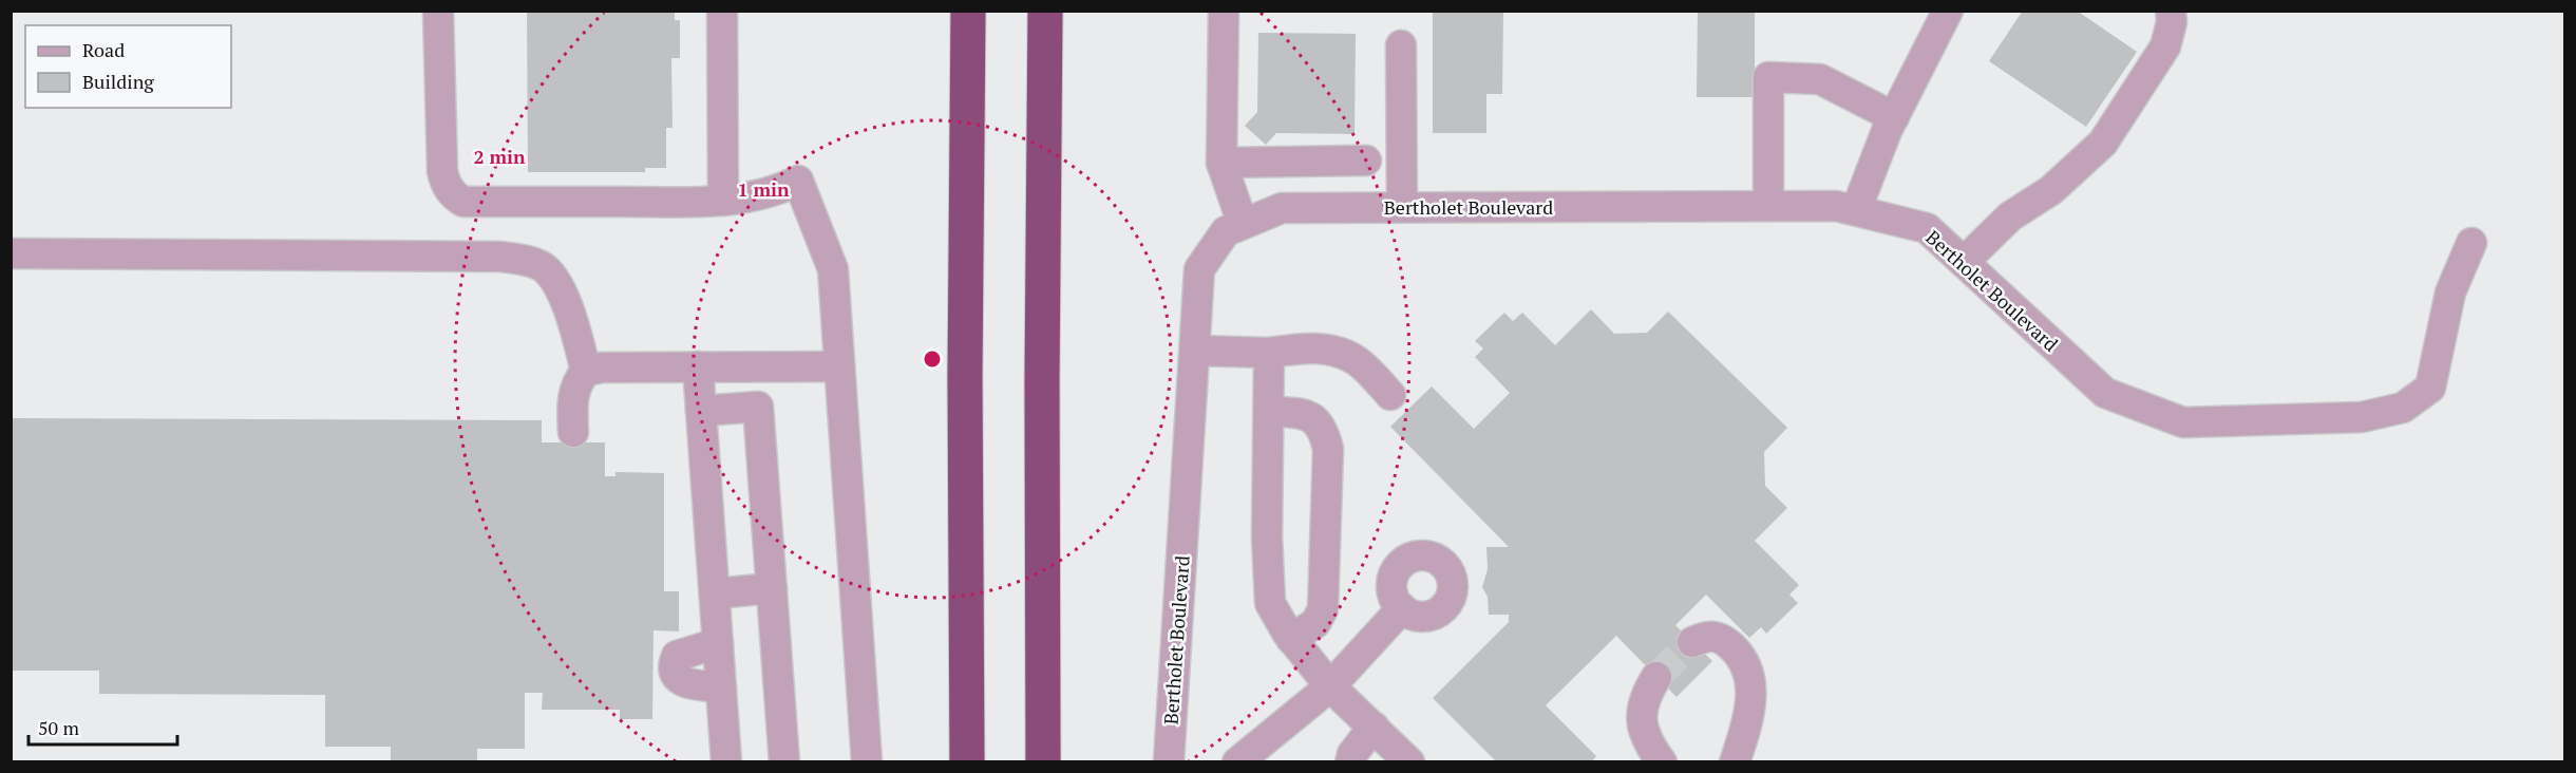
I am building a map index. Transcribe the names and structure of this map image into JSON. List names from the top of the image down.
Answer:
{
  "streets": {
    "street": ["Bertholet Boulevard"]
  },
  "legend": ["Road", "Building"],
  "scale_bar": "50 m",
  "rings": ["2 min", "1 min"]
}
